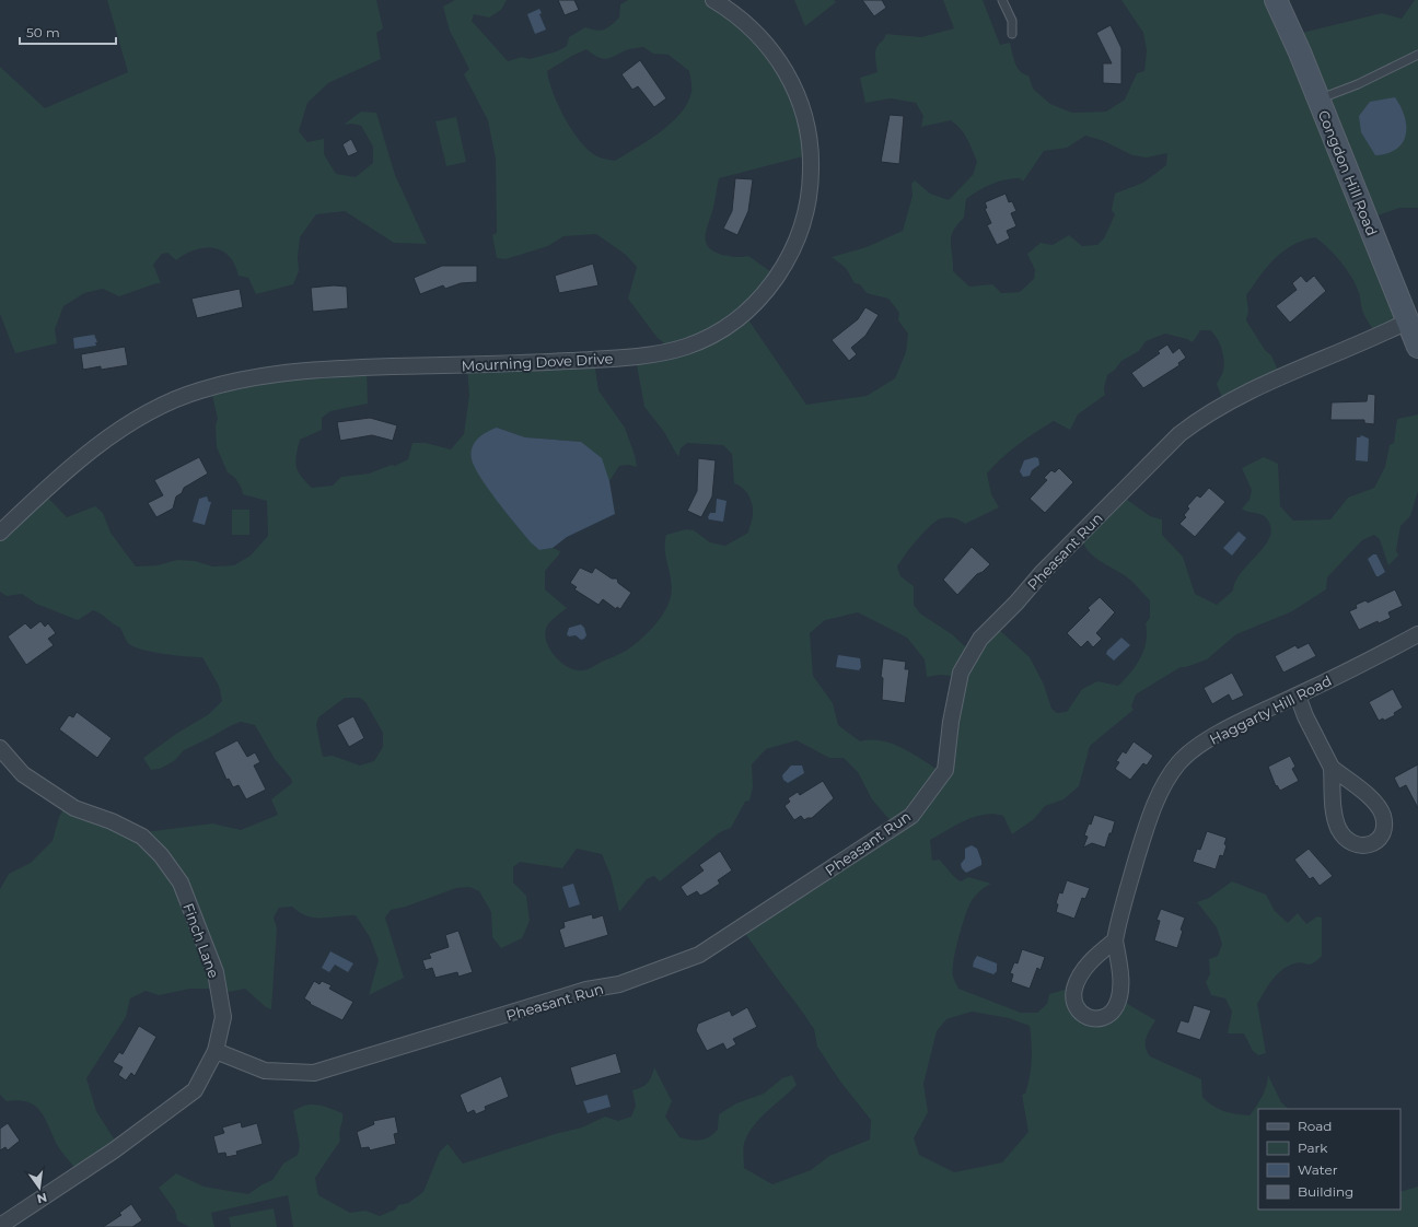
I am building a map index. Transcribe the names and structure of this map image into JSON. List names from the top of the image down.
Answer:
{
  "streets": {
    "street": [
      "Congdon Hill Road",
      "Mourning Dove Drive",
      "Pheasant Run",
      "Haggarty Hill Road",
      "Finch Lane"
    ]
  },
  "crossings": [
    ["Congdon Hill Road", "Pheasant Run"],
    ["Pheasant Run", "Finch Lane"]
  ],
  "legend": [
    "Road",
    "Park",
    "Water",
    "Building"
  ],
  "scale_bar": "50 m",
  "north": "bottom"
}
